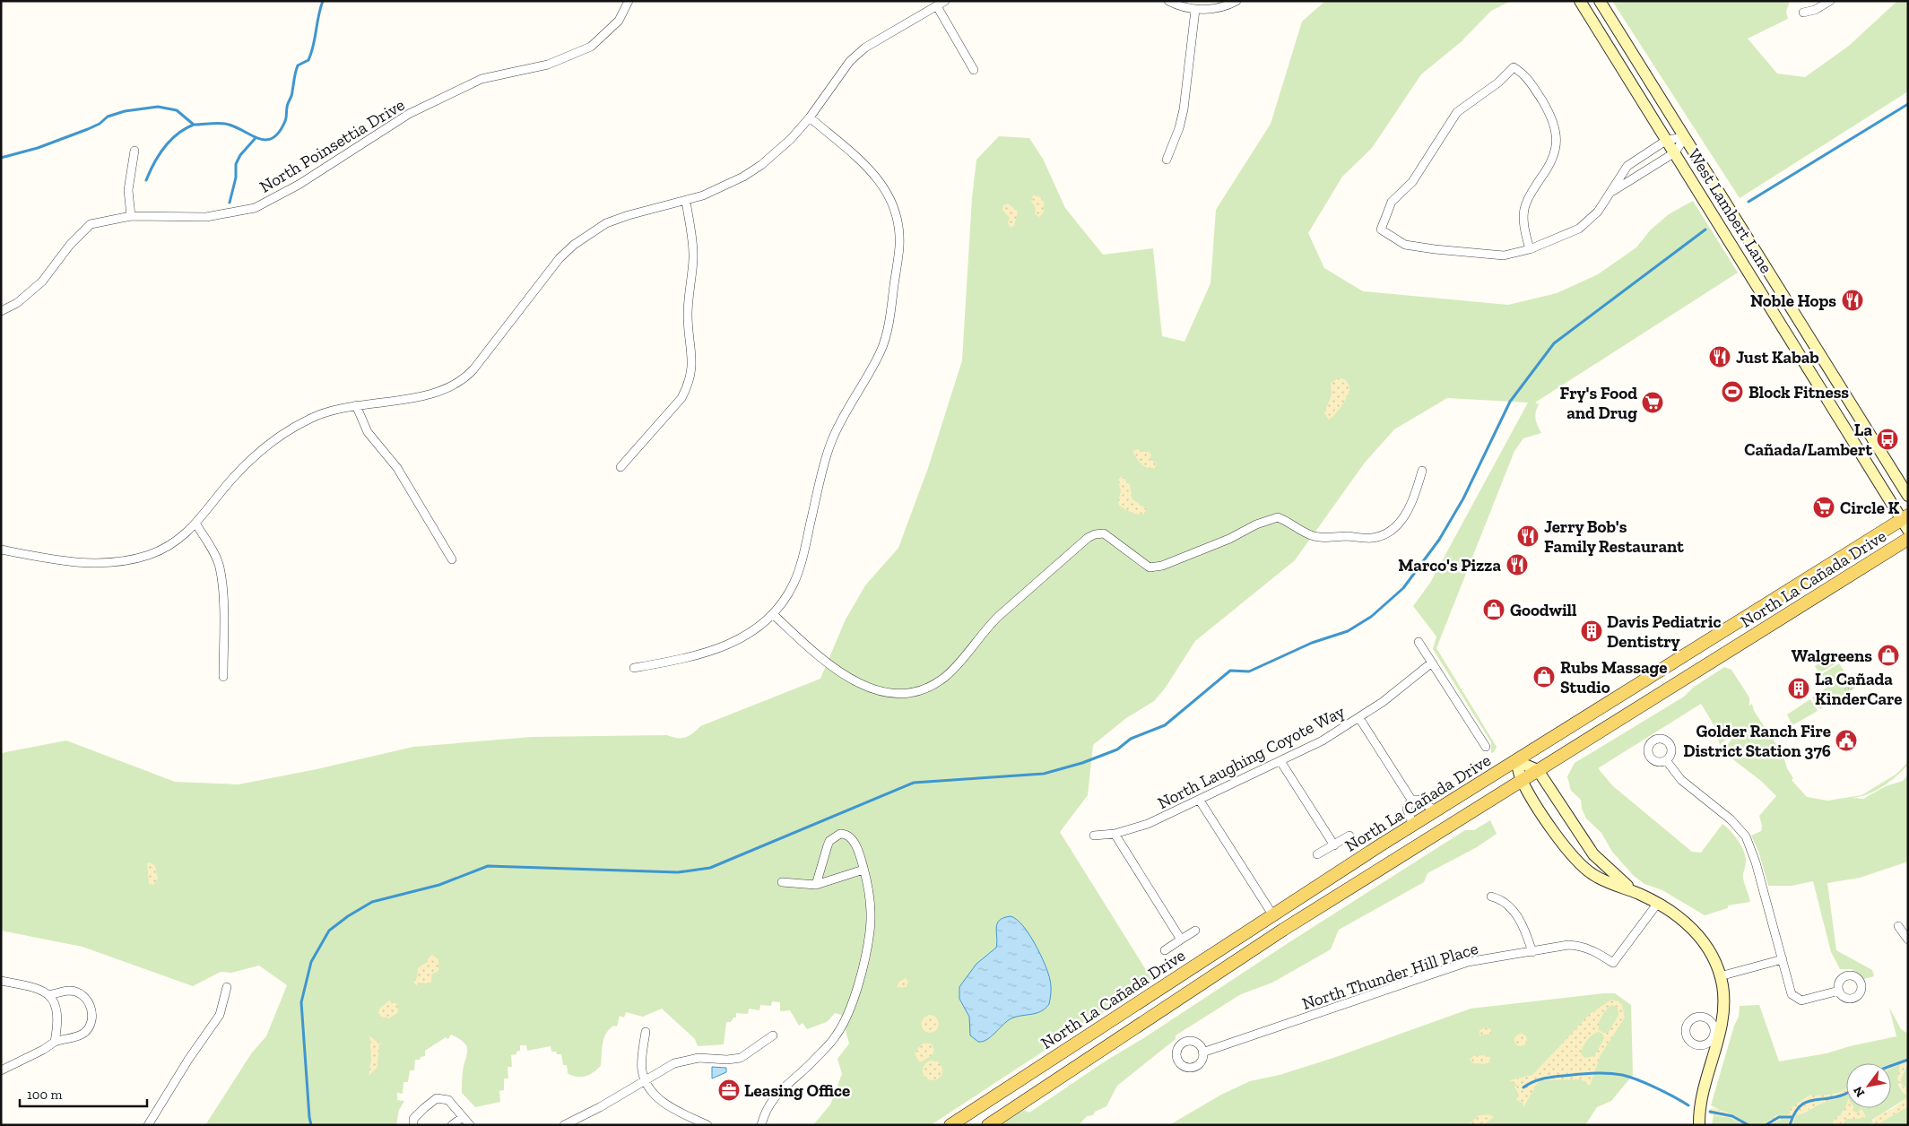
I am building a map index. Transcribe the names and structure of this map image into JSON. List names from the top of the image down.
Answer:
{
  "streets": {
    "main road": ["West Lambert Lane", "North La Cañada Drive"],
    "street": ["North Poinsettia Drive", "North Laughing Coyote Way", "North Thunder Hill Place"]
  },
  "crossings": [
    ["West Lambert Lane", "North La Cañada Drive"]
  ],
  "places": {
    "restaurant": [
      "Noble Hops",
      "Just Kabab",
      "Jerry Bob's Family Restaurant",
      "Marco's Pizza"
    ],
    "sports": ["Block Fitness"],
    "supermarket": ["Fry's Food and Drug", "Circle K"],
    "bus stop": ["La Cañada/Lambert"],
    "shop": ["Goodwill", "Walgreens", "Rubs Massage Studio"],
    "building": ["Davis Pediatric Dentistry", "La Cañada KinderCare"],
    "public building": ["Golder Ranch Fire District Station 376"],
    "office": ["Leasing Office"]
  },
  "scale_bar": "100 m",
  "north": "bottom left"
}
